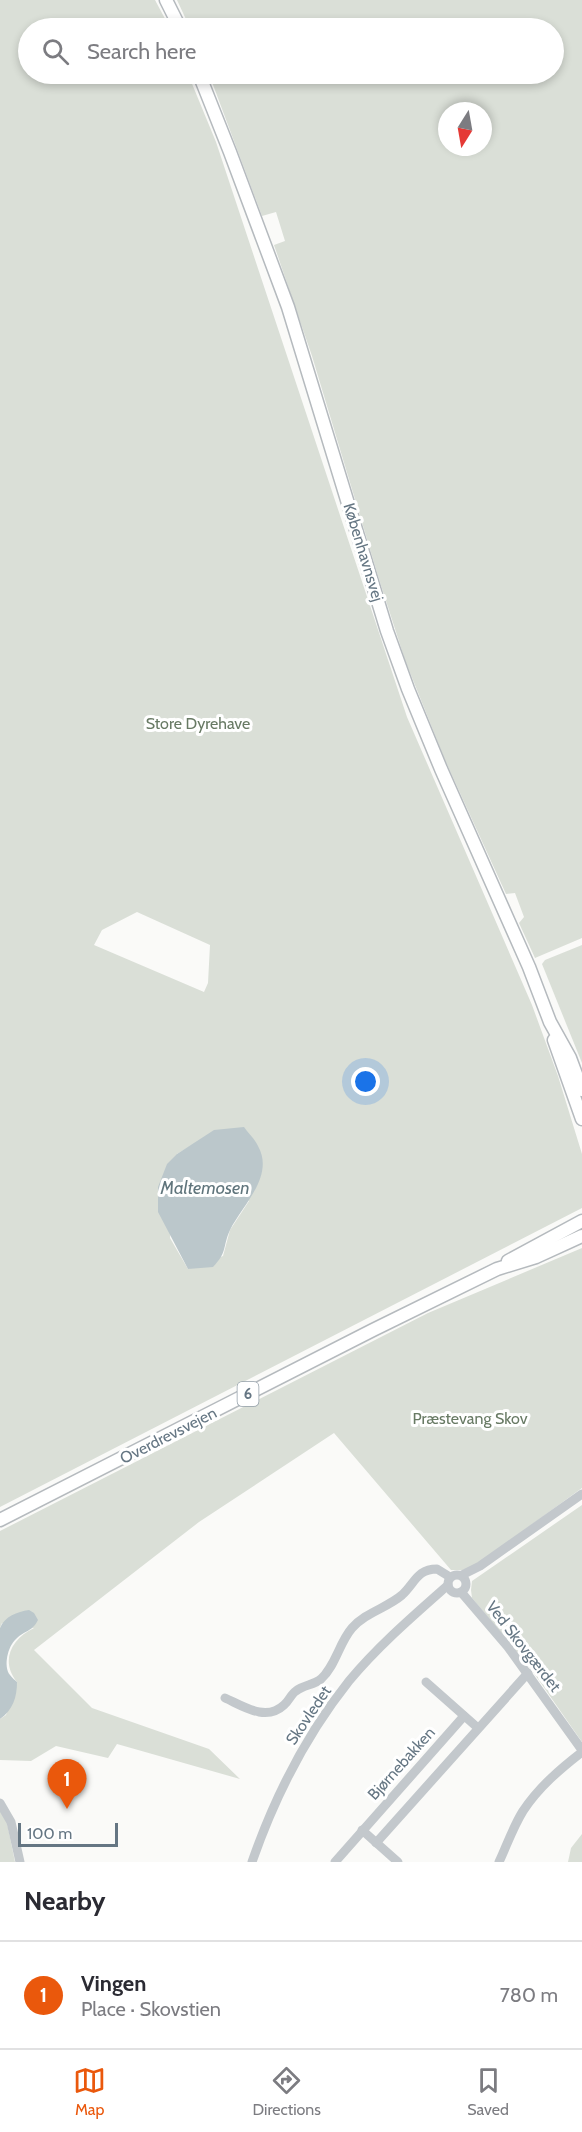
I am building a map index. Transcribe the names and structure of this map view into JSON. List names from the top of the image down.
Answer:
{
  "streets": {
    "main road": ["Københavnsvej", "6", "Overdrevsvejen"],
    "street": ["Ved Skovgærdet", "Skovledet", "Bjørnebakken"]
  },
  "crossings": [
    ["Ved Skovgærdet", "Skovledet"],
    ["Ved Skovgærdet", "Bjørnebakken"]
  ],
  "water": ["Maltemosen"],
  "parks": ["Store Dyrehave", "Præstevang Skov"],
  "scale_bar": "100 m",
  "north": "bottom",
  "page": {
    "search": "Search here",
    "pins": "1",
    "scale": "100 m",
    "heading": "Nearby",
    "list": [
      {
        "mark": "1",
        "name": "Vingen",
        "note": "Place · Skovstien",
        "value": "780 m"
      }
    ],
    "nav": ["Map", "Directions", "Saved"]
  }
}
